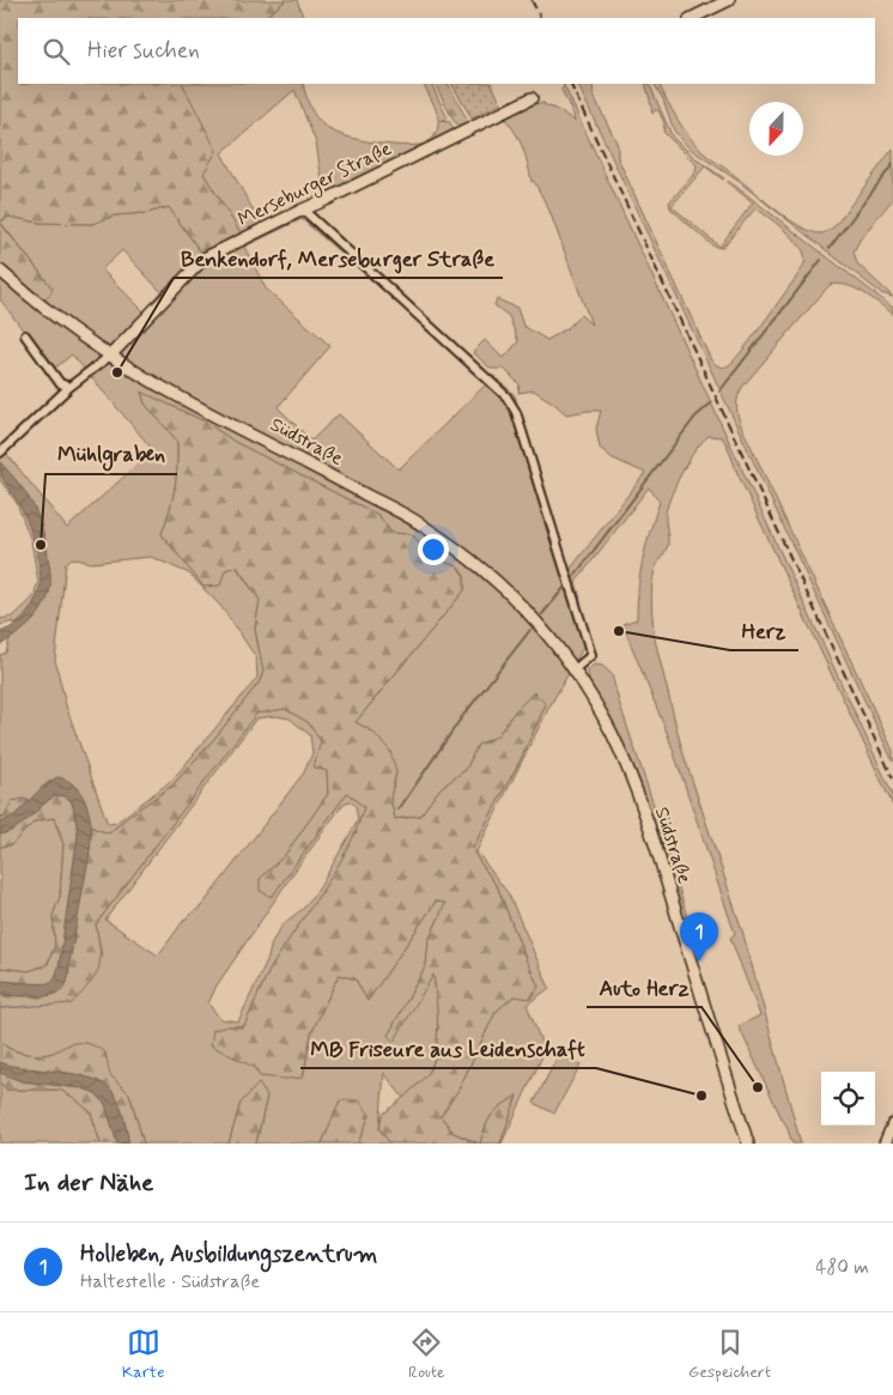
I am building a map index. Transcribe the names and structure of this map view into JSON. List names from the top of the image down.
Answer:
{
  "streets": {
    "main road": ["Merseburger Straße", "Südstraße"]
  },
  "crossings": [
    ["Merseburger Straße", "Südstraße"]
  ],
  "places": [
    "Benkendorf, Merseburger Straße",
    "Mühlgraben",
    "Herz",
    "Auto Herz",
    "MB Friseure aus Leidenschaft"
  ],
  "north": "bottom",
  "page": {
    "search": "Hier suchen",
    "pins": "1",
    "heading": "In der Nähe",
    "list": [
      {
        "mark": "1",
        "name": "Holleben, Ausbildungszentrum",
        "note": "Haltestelle · Südstraße",
        "value": "480 m"
      }
    ],
    "nav": ["Karte", "Route", "Gespeichert"]
  }
}
